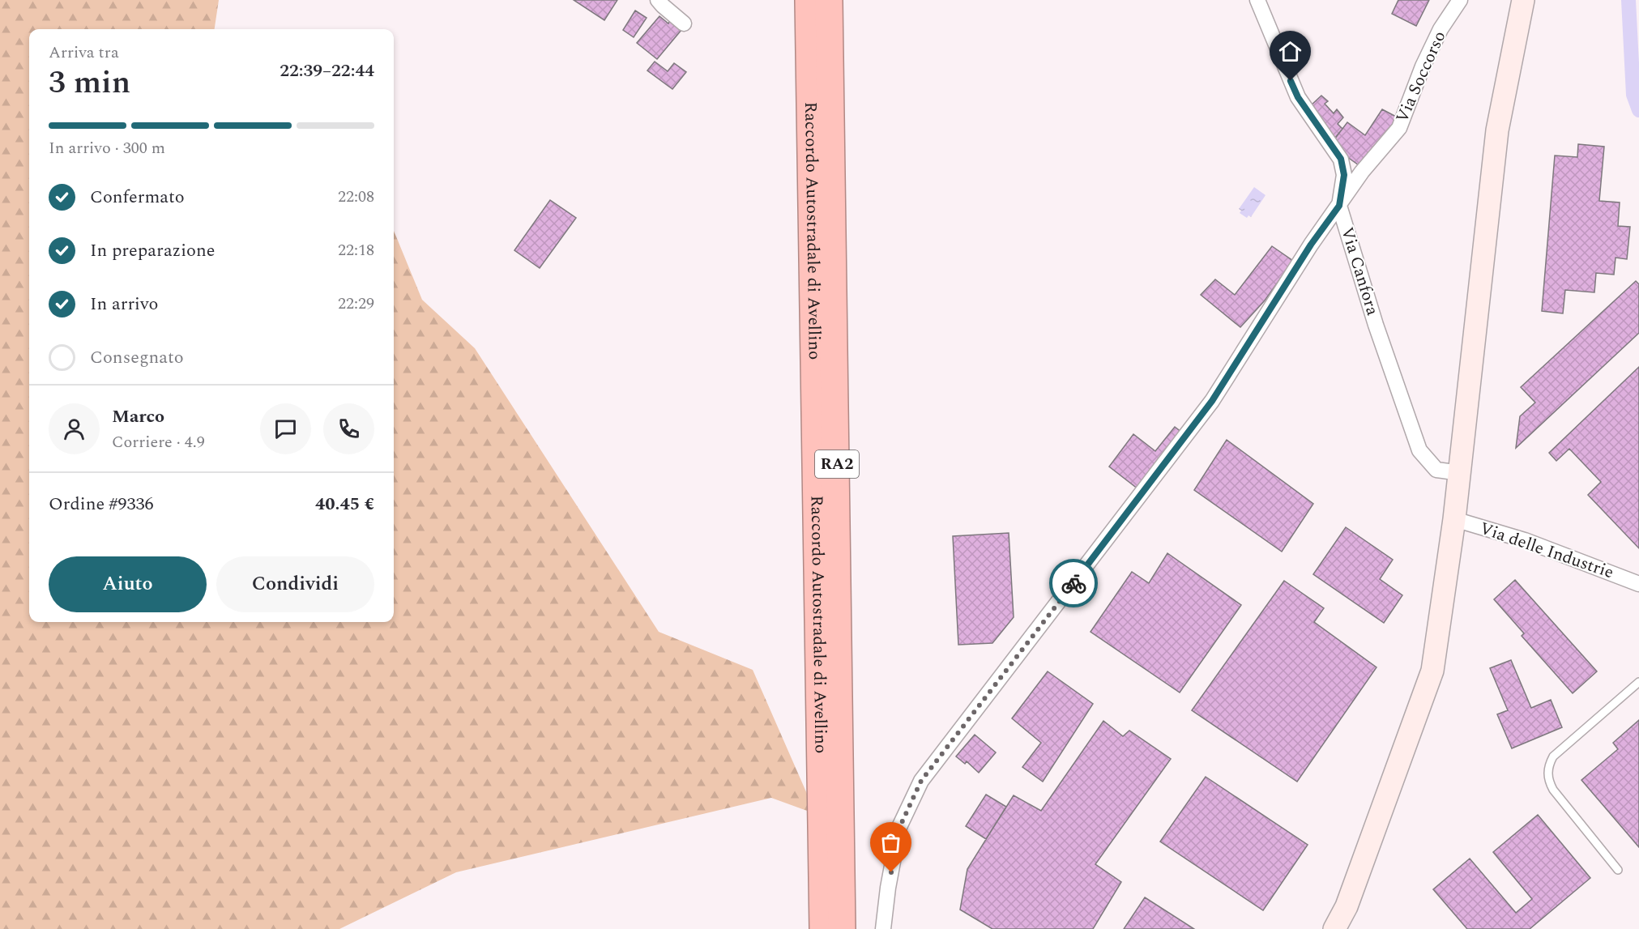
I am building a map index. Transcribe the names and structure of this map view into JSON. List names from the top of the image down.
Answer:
{
  "streets": {
    "highway": ["Raccordo Autostradale di Avellino", "RA2"],
    "street": ["Via Soccorso", "Via Canfora", "Via delle Industrie"]
  },
  "crossings": [
    ["Via Soccorso", "Via Canfora"]
  ],
  "page": {
    "heading": ["3 min", "Arriva tra", "22:39–22:44"],
    "panel": [
      "Marco",
      "Corriere · 4.9",
      "Ordine #9336",
      "40.45 €"
    ],
    "bar": "In arrivo · 300 m",
    "list": [
      ["Confermato", "22:08"],
      ["In preparazione", "22:18"],
      ["In arrivo", "22:29"],
      "Consegnato"
    ],
    "buttons": ["Aiuto", "Condividi"]
  }
}
